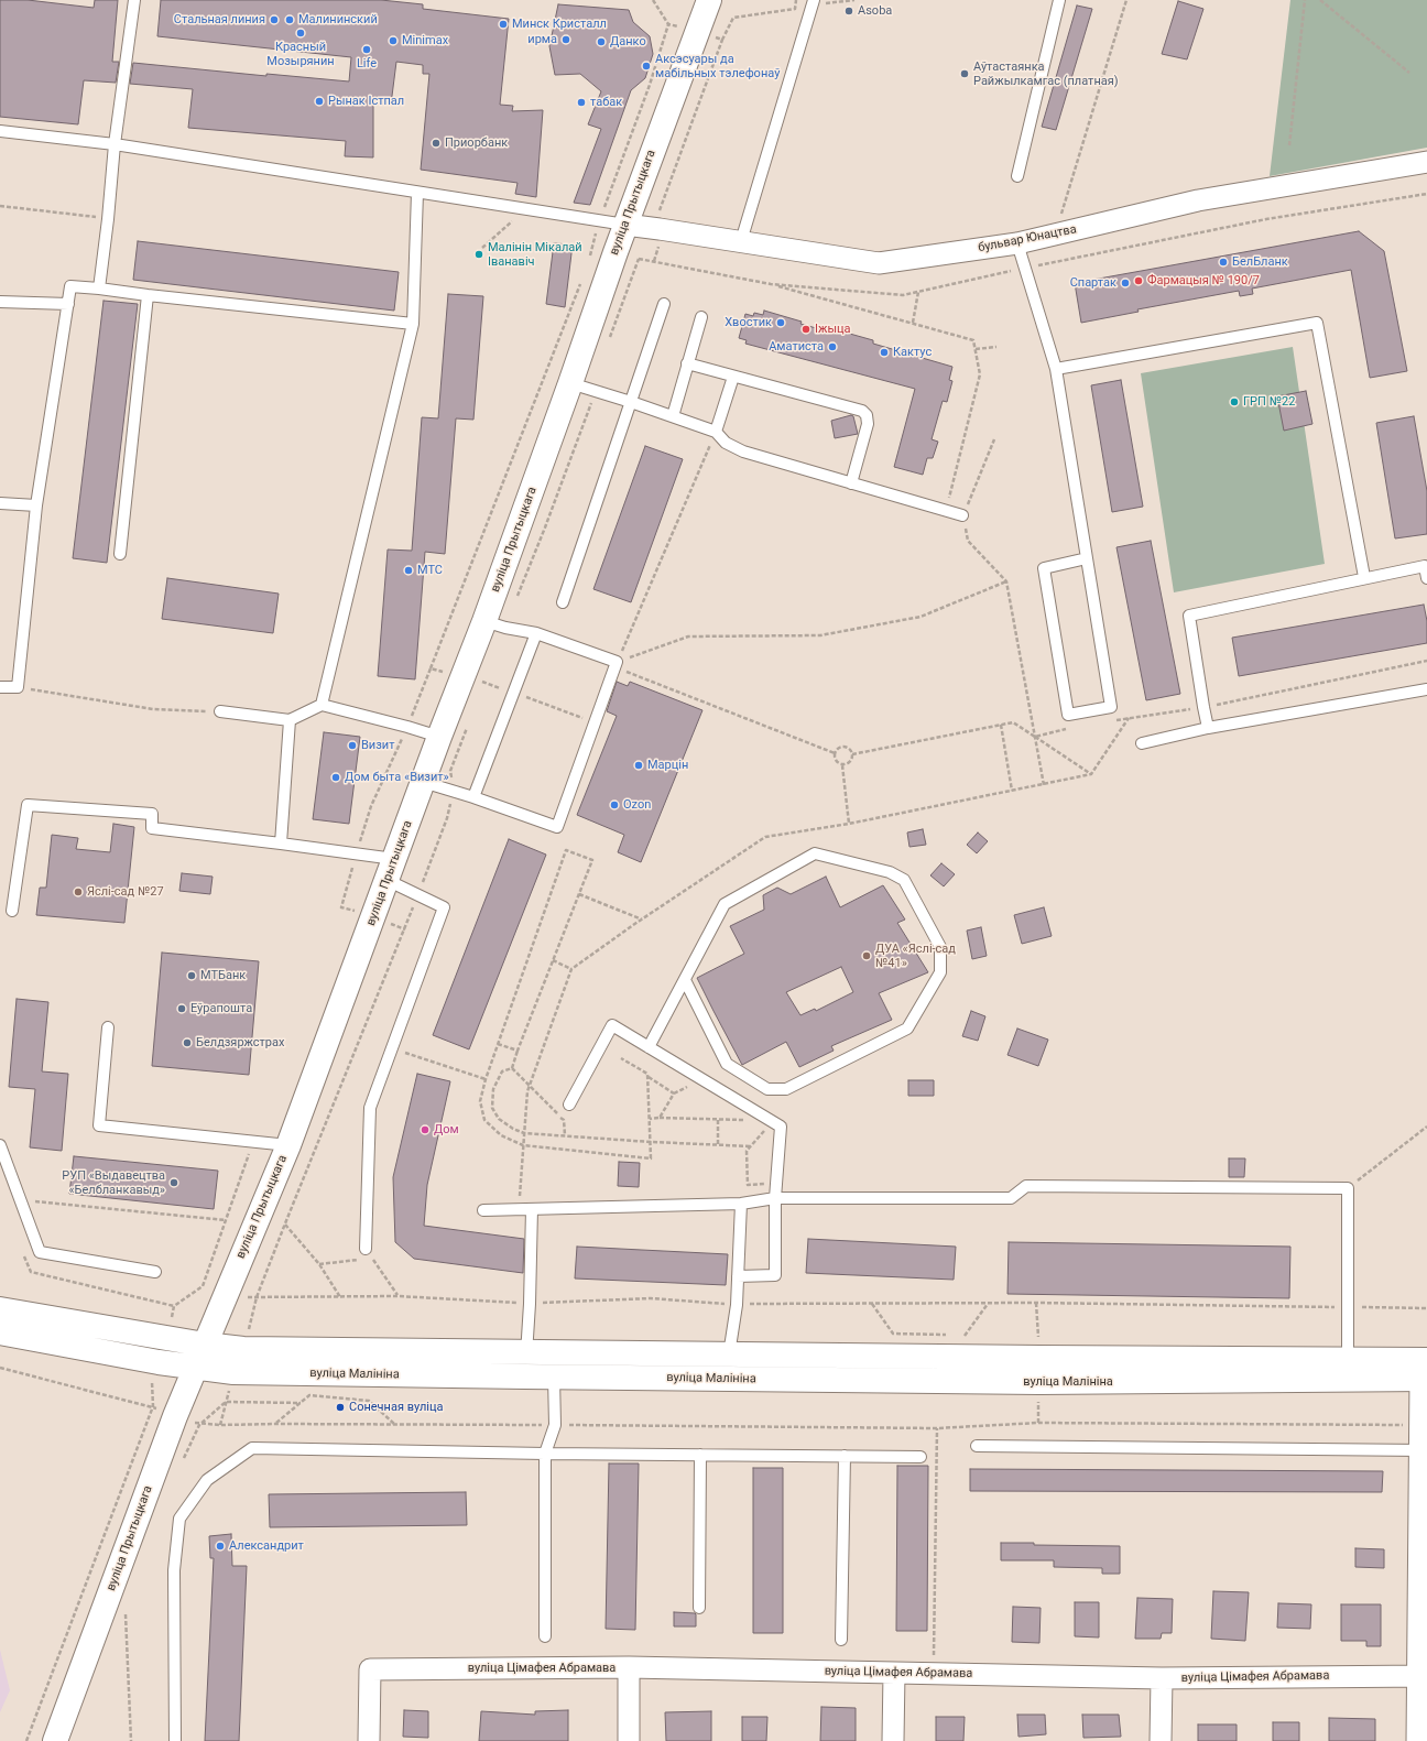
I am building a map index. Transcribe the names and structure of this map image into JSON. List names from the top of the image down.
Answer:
{
  "streets": {
    "main road": ["вуліца Прытыцкага", "вуліца Малініна"],
    "street": ["бульвар Юнацтва", "вуліца Цімафея Абрамава"]
  },
  "crossings": [
    ["вуліца Прытыцкага", "бульвар Юнацтва"],
    ["вуліца Прытыцкага", "вуліца Малініна"]
  ],
  "places": [
    "Asoba",
    "Стальная линия",
    "Малининский",
    "Минск Кристалл",
    "Красный Мозырянин",
    "ирма",
    "Minimax",
    "Данко",
    "Life",
    "Аксэсуары да мабільных тэлефонаў",
    "Аўтастаянка Райжылкамгас (платная)",
    "Рынак Істпал",
    "табак",
    "Приорбанк",
    "Малінін Мікалай Іванавіч",
    "БелБланк",
    "Фармацыя № 190/7",
    "Спартак",
    "Хвостик",
    "Іжыца",
    "Аматиста",
    "Кактус",
    "ГРП №22",
    "МТС",
    "Визит",
    "Марцін",
    "Дом быта «Визит»",
    "Ozon",
    "Яслі-сад №27",
    "ДУА «Яслі-сад №41»",
    "МТБанк",
    "Еўрапошта",
    "Белдзяржстрах",
    "Дом",
    "РУП «Выдавецтва «Белбланкавыд»",
    "Сонечная вуліца",
    "Александрит"
  ]
}
